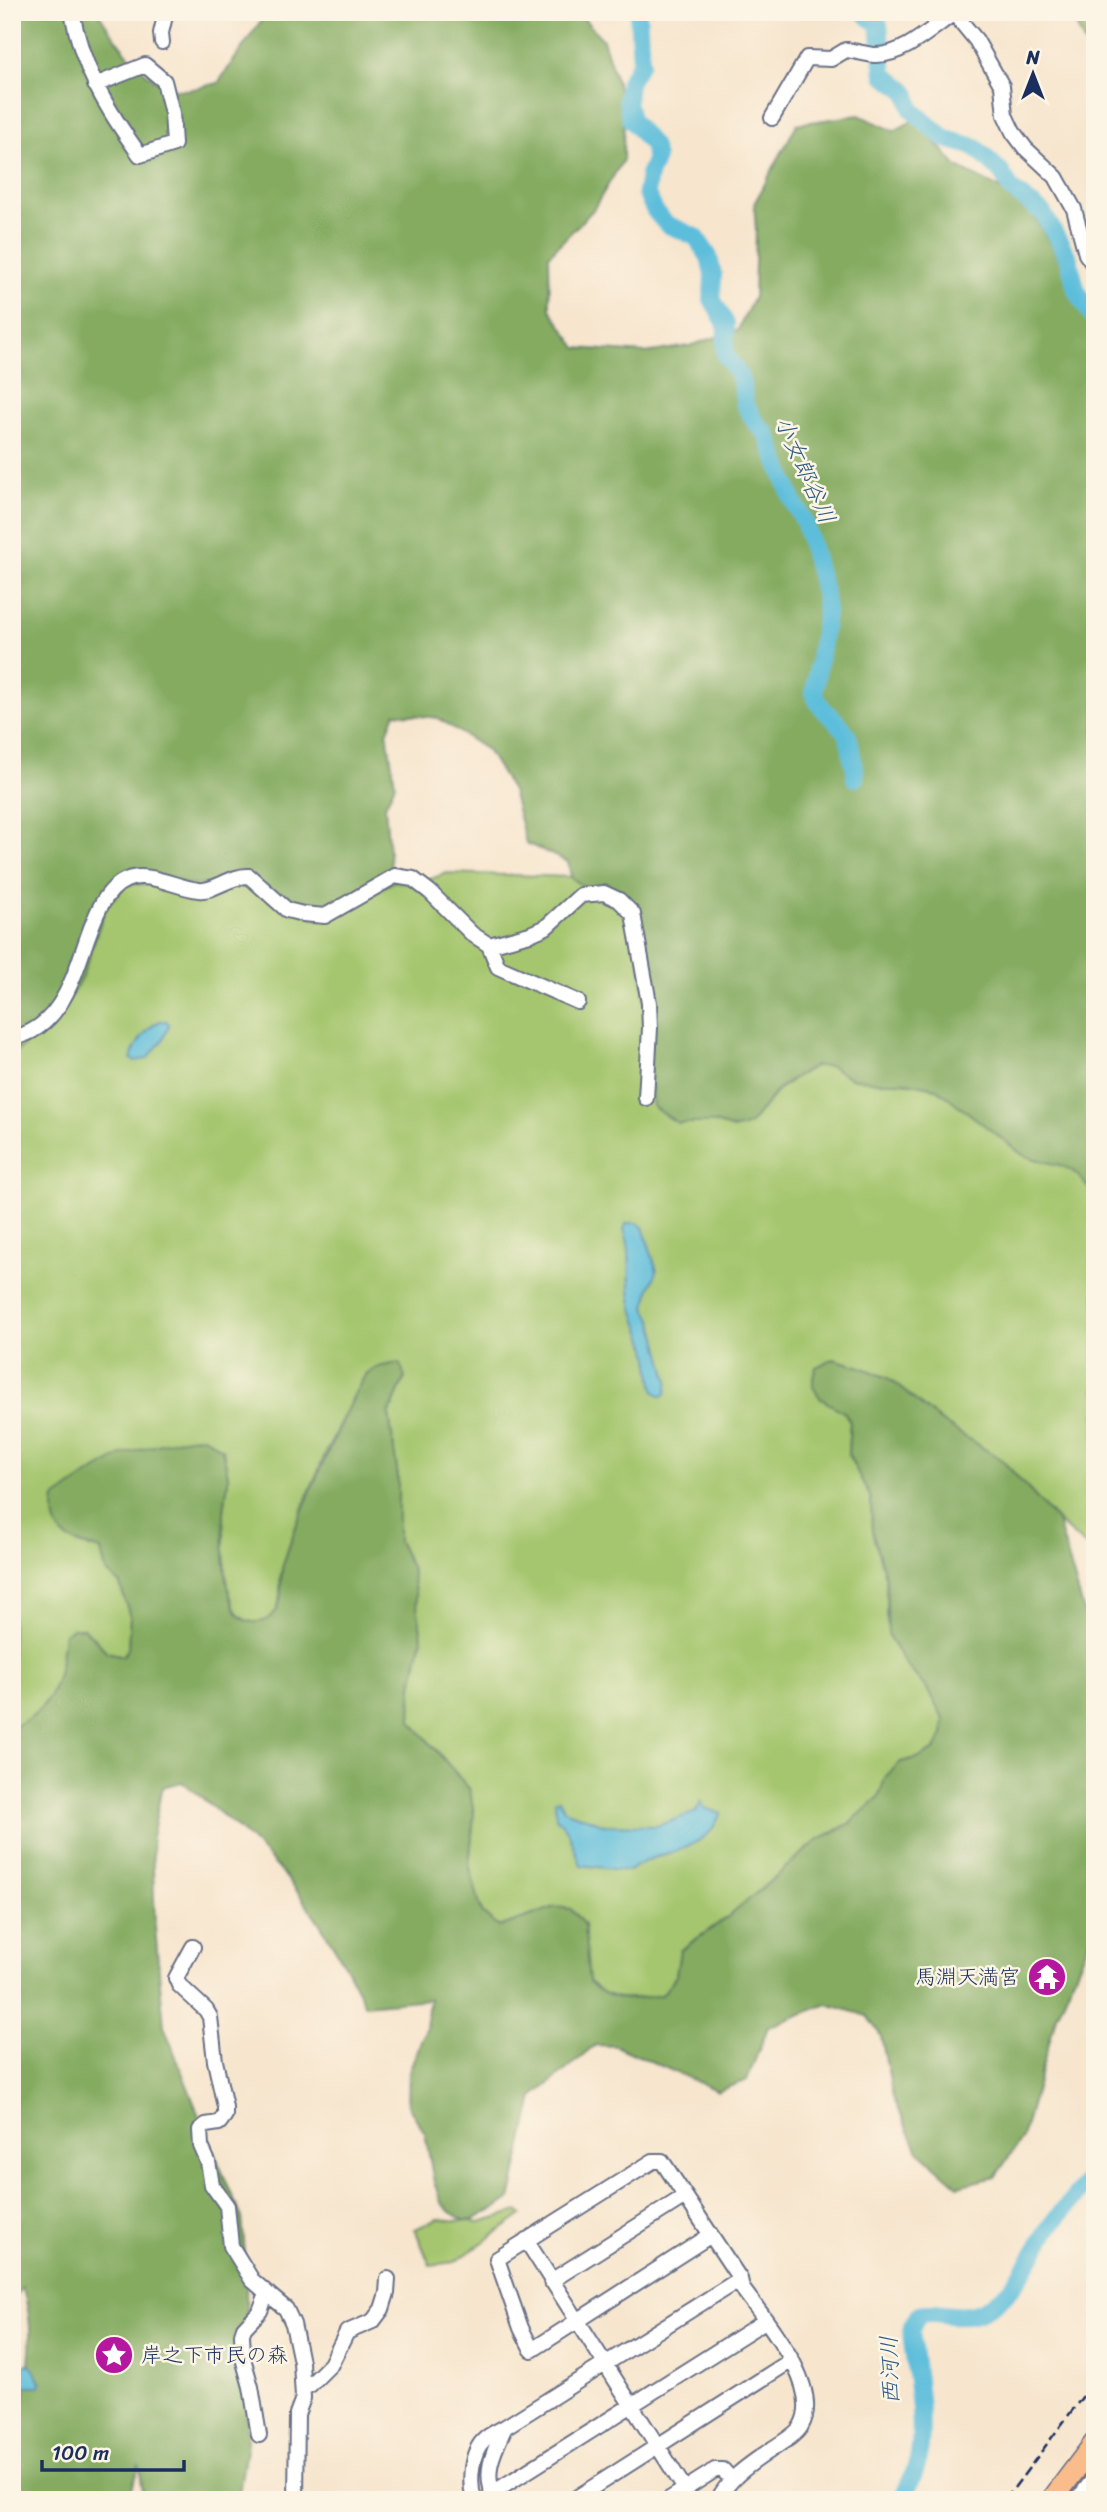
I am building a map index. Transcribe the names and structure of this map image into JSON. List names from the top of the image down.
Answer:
{
  "water": ["小女郎谷川", "西河川"],
  "places": {
    "temple": ["馬淵天満宮"],
    "place": ["岸之下市民の森"]
  },
  "scale_bar": "100 m",
  "north": "top"
}
